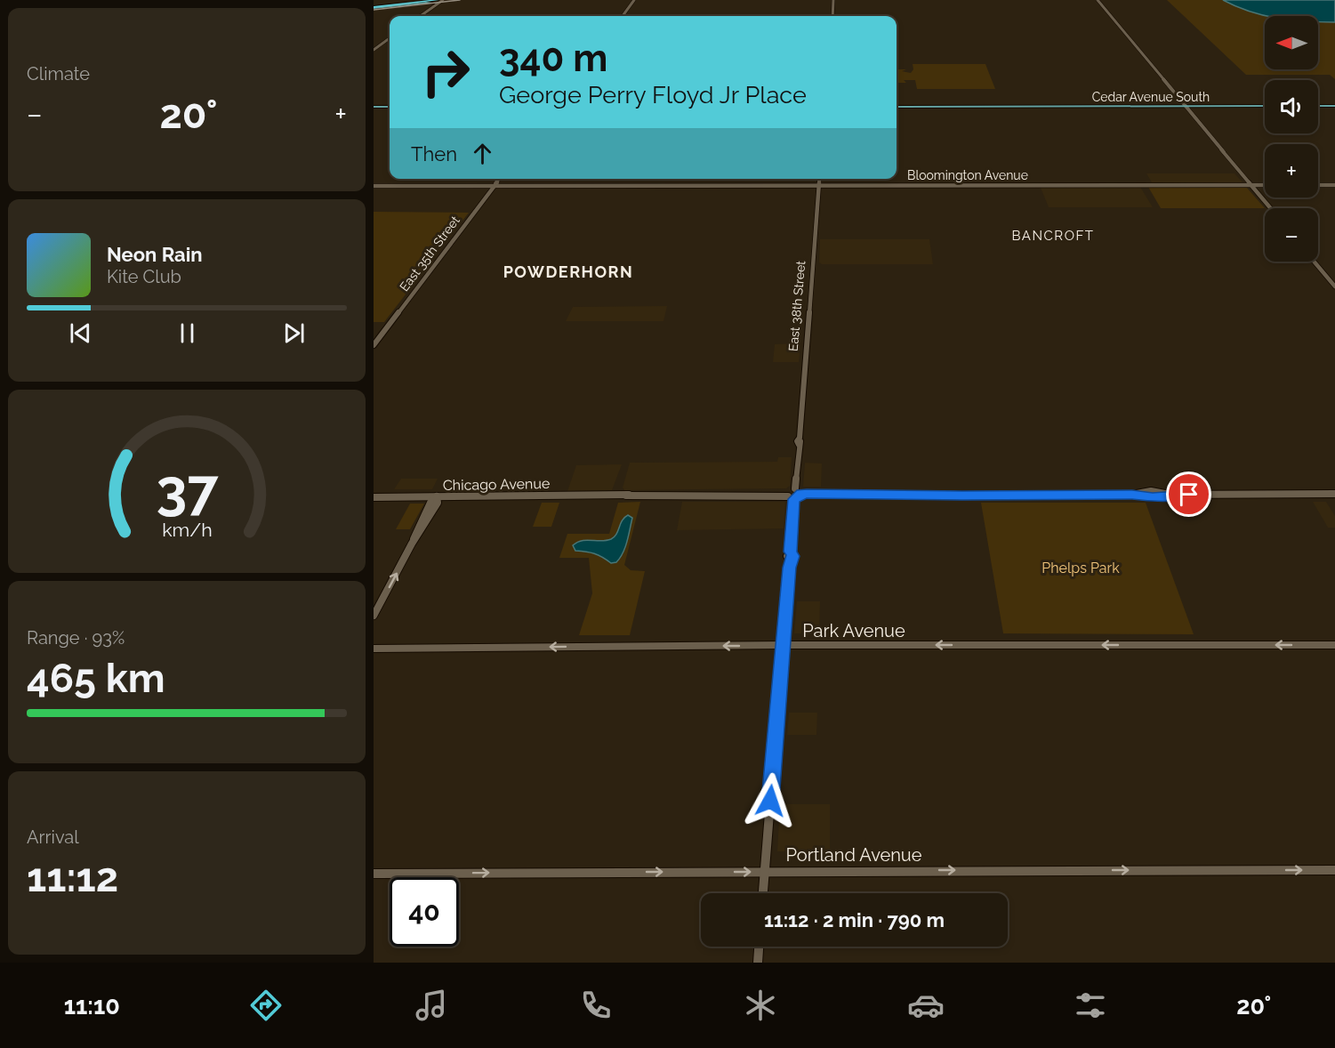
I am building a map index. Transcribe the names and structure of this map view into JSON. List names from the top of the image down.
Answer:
{
  "streets": {
    "main road": ["Cedar Avenue South"],
    "street": [
      "Bloomington Avenue",
      "East 35th Street",
      "East 38th Street",
      "Chicago Avenue",
      "Park Avenue",
      "Portland Avenue"
    ]
  },
  "crossings": [
    ["Bloomington Avenue", "East 35th Street"],
    ["Bloomington Avenue", "East 38th Street"],
    ["East 38th Street", "Chicago Avenue"]
  ],
  "one_way": ["Park Avenue", "Portland Avenue"],
  "districts": ["BANCROFT", "POWDERHORN"],
  "parks": ["Phelps Park"],
  "north": "left",
  "page": {
    "tile": [
      "Climate",
      ["Range · 93%", "465 km"],
      ["Arrival", "11:12"]
    ],
    "map_buttons": ["+", "−"],
    "turn": ["340 m", "George Perry Floyd Jr Place"],
    "heat": ["−", "20°", "+"],
    "then": "Then",
    "song": ["Neon Rain", "Kite Club"],
    "limit": "40",
    "trip": "11:12 · 2 min · 790 m",
    "tabs": ["11:10", "20°"],
    "gauge": ["37", "km/h"]
  }
}
